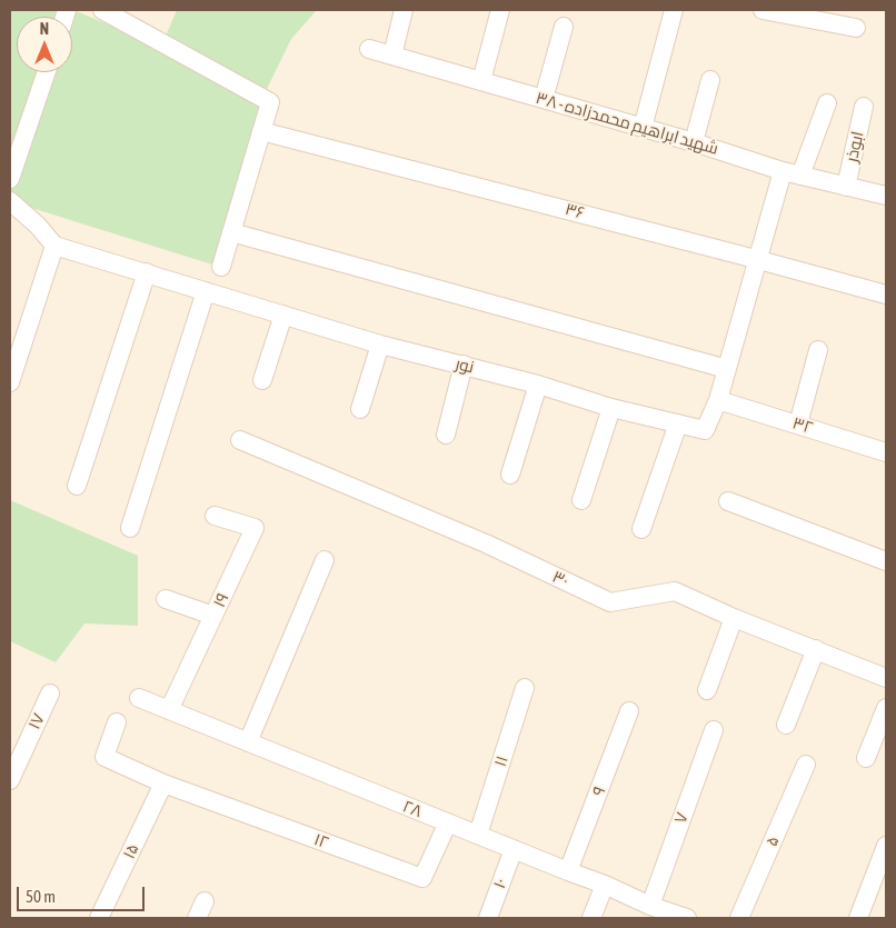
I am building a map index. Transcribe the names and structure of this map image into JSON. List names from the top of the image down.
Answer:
{
  "streets": {
    "street": [
      "شهید ابراهیم محمدزاده - ۳۸",
      "ابوذر",
      "۳۶",
      "نور",
      "۳۲",
      "۳۰",
      "۱۹",
      "۱۷",
      "۱۱",
      "۹",
      "۲۸",
      "۷",
      "۱۲",
      "۵",
      "۱۵",
      "۱۰"
    ]
  },
  "crossings": [
    ["شهید ابراهیم محمدزاده - ۳۸", "ابوذر"],
    ["شهید ابراهیم محمدزاده - ۳۸", "نور"],
    ["۳۶", "نور"],
    ["نور", "۳۲"],
    ["۱۹", "۲۸"],
    ["۱۱", "۲۸"],
    ["۹", "۲۸"],
    ["۲۸", "۷"],
    ["۲۸", "۱۲"],
    ["۲۸", "۱۰"],
    ["۱۲", "۱۵"]
  ],
  "scale_bar": "50 m",
  "north": "top"
}
